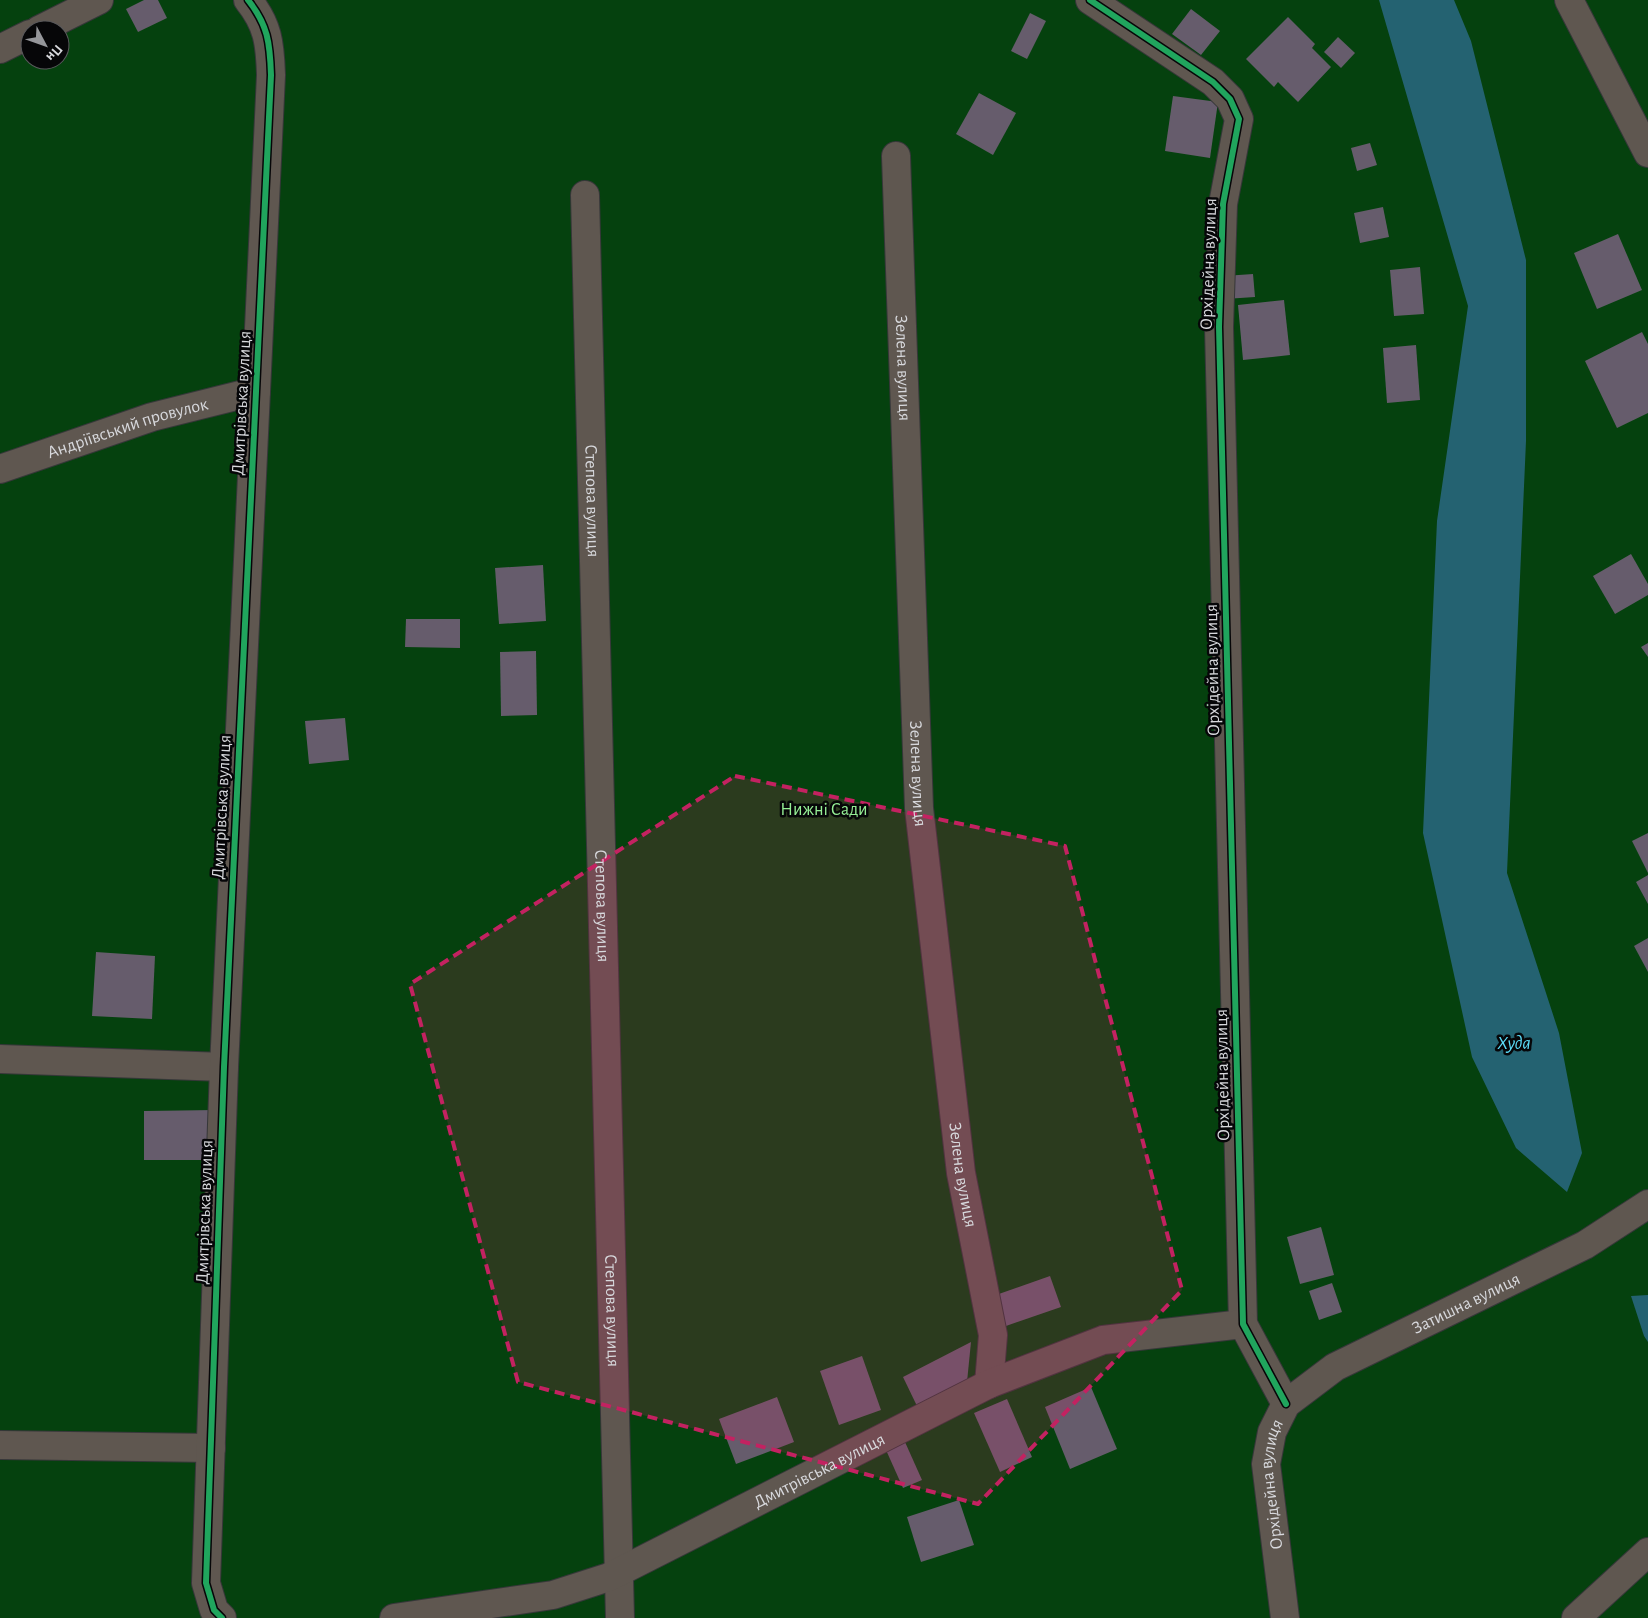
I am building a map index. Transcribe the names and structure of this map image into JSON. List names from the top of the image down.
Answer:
{
  "streets": {
    "street": [
      "Орхідейна вулиця",
      "Зелена вулиця",
      "Дмитрівська вулиця",
      "Андріївський провулок",
      "Степова вулиця",
      "Затишна вулиця"
    ]
  },
  "crossings": [
    ["Орхідейна вулиця", "Дмитрівська вулиця"],
    ["Орхідейна вулиця", "Затишна вулиця"],
    ["Зелена вулиця", "Дмитрівська вулиця"],
    ["Дмитрівська вулиця", "Андріївський провулок"],
    ["Дмитрівська вулиця", "Степова вулиця"]
  ],
  "water": ["Худа"],
  "parks": ["Нижні Сади"],
  "north": "bottom right"
}
